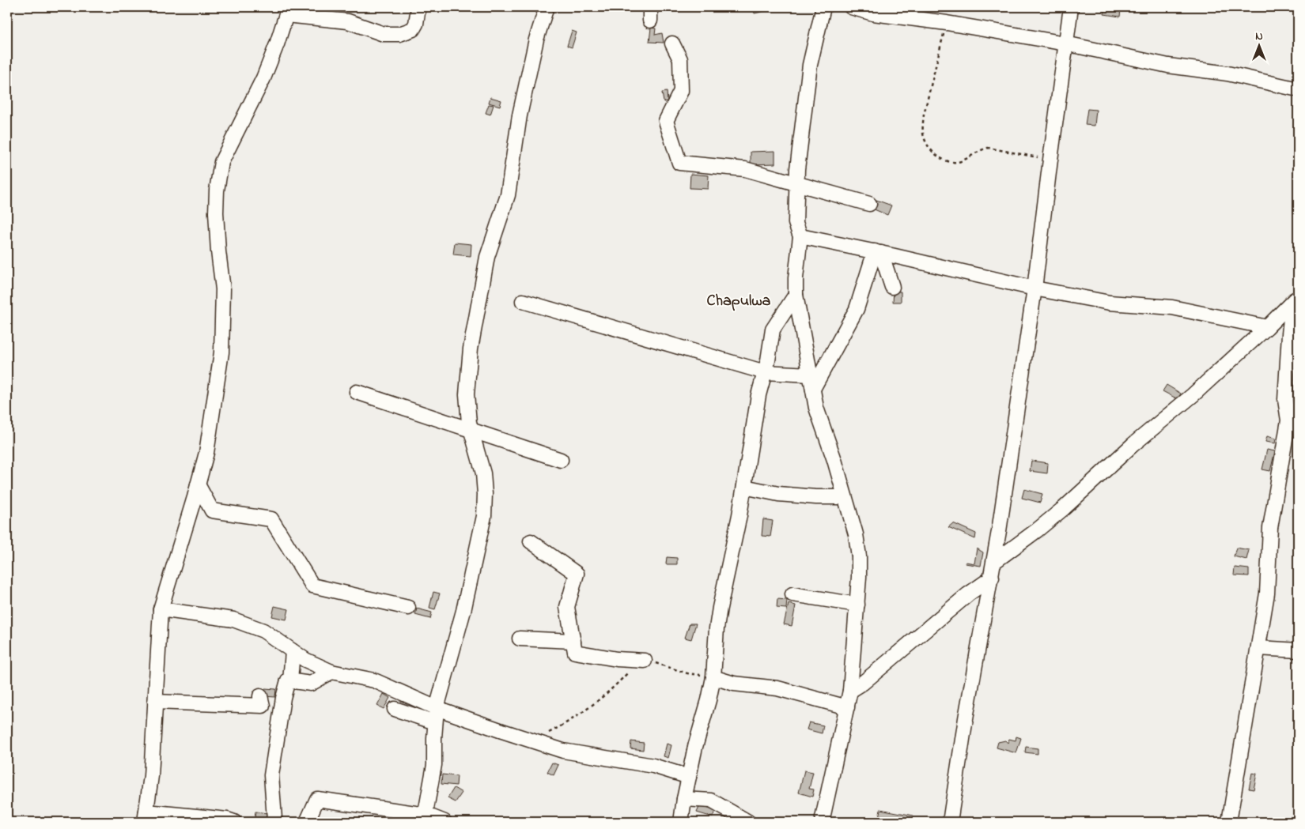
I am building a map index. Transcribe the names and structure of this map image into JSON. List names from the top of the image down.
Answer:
{
  "districts": ["Chapulwa"],
  "north": "top"
}
